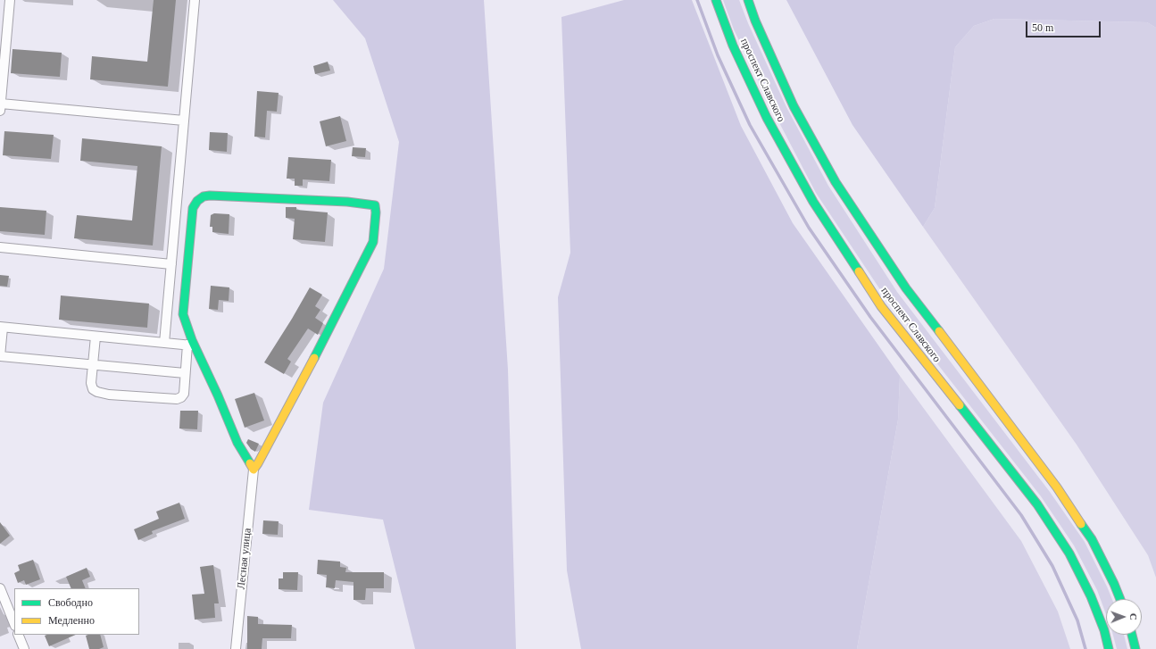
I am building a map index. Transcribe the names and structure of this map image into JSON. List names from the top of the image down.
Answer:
{
  "streets": {
    "main road": ["проспект Славского"],
    "street": ["Лесная улица"]
  },
  "legend": ["Свободно", "Медленно"],
  "scale_bar": "50 m",
  "north": "right"
}
